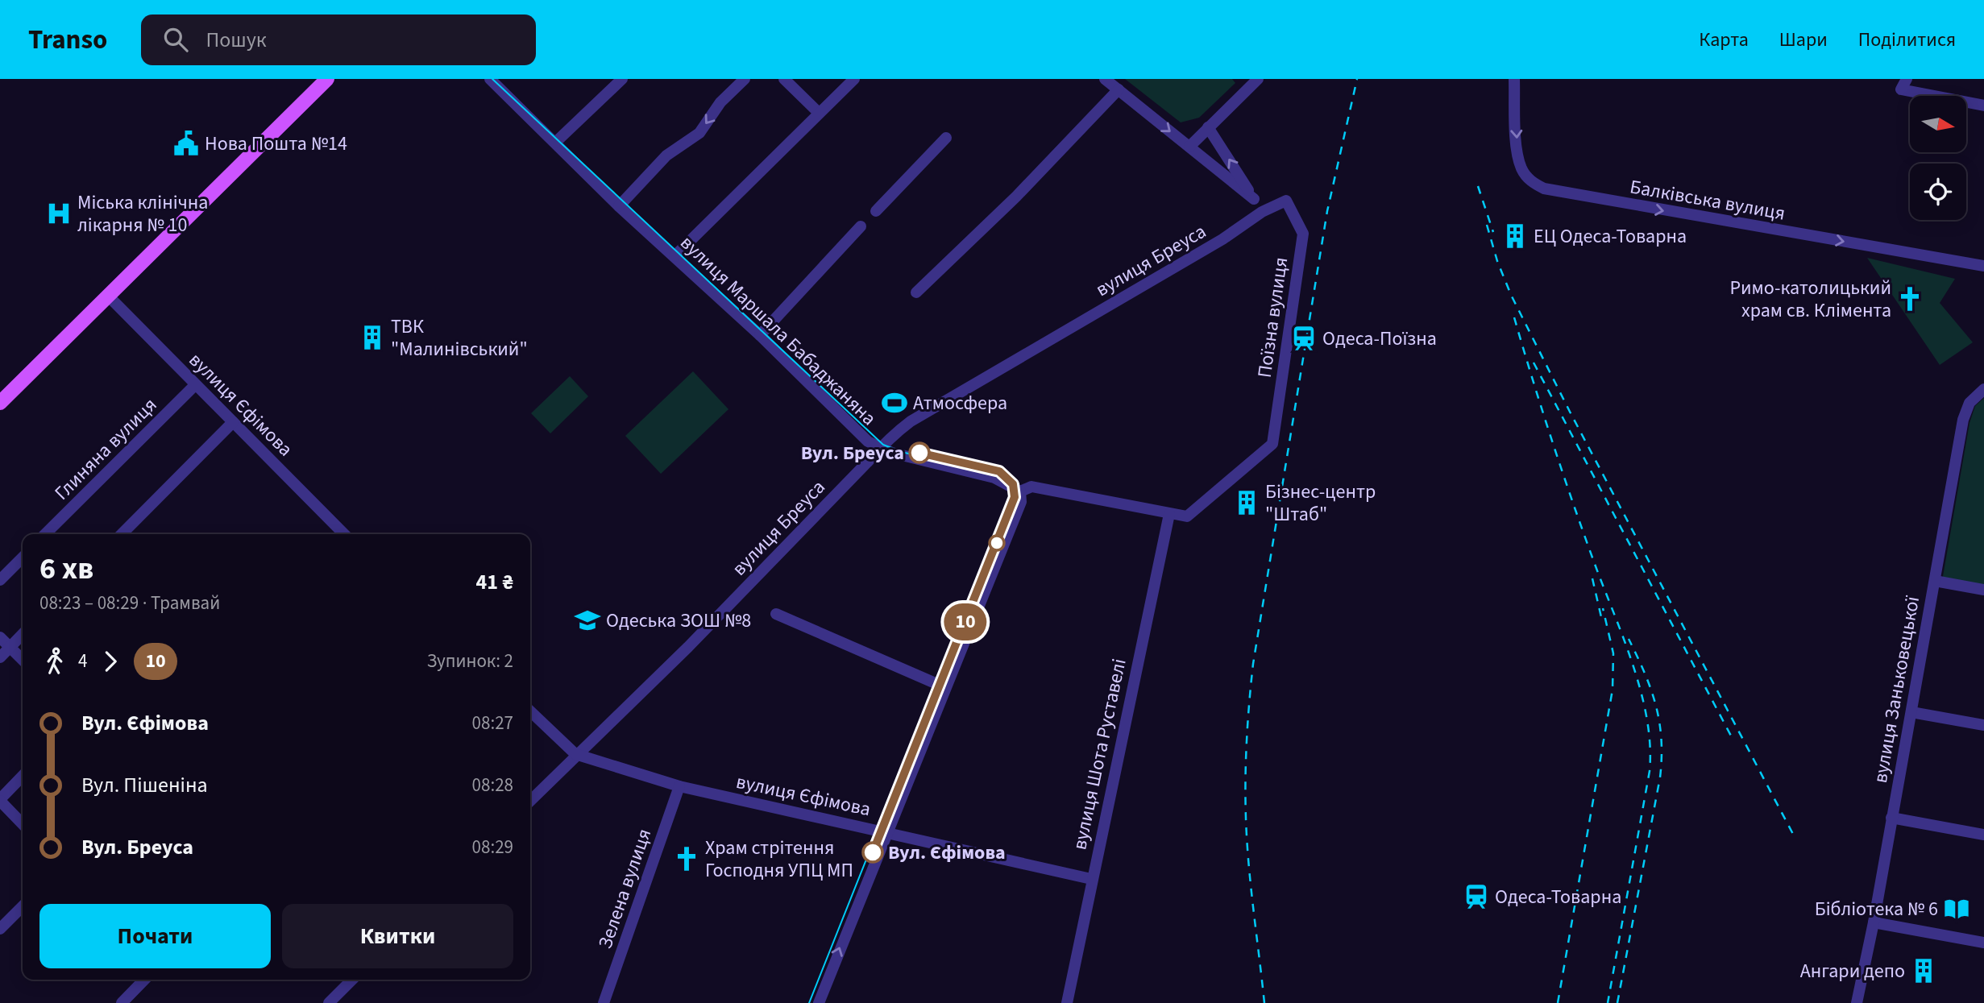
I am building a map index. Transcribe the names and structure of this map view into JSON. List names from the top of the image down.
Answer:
{
  "streets": {
    "street": [
      "Балківська вулиця",
      "вулиця Бреуса",
      "Поїзна вулиця",
      "вулиця Маршала Бабаджаняна",
      "вулиця Єфімова",
      "Глиняна вулиця",
      "вулиця Заньковецької",
      "вулиця Шота Руставелі",
      "Зелена вулиця"
    ]
  },
  "crossings": [
    ["вулиця Бреуса", "Поїзна вулиця"],
    ["вулиця Бреуса", "вулиця Маршала Бабаджаняна"],
    ["вулиця Бреуса", "вулиця Єфімова"],
    ["Поїзна вулиця", "вулиця Шота Руставелі"],
    ["вулиця Єфімова", "Глиняна вулиця"],
    ["вулиця Єфімова", "вулиця Шота Руставелі"],
    ["вулиця Єфімова", "Зелена вулиця"]
  ],
  "one_way": ["Балківська вулиця"],
  "places": {
    "public building": ["Нова Пошта №14"],
    "hospital": ["Міська клінічна лікарня № 10"],
    "building": [
      "ЕЦ Одеса-Товарна",
      "ТВК \"Малинівський\"",
      "Бізнес-центр \"Штаб\"",
      "Ангари депо"
    ],
    "church": ["Римо-католицький храм св. Клімента", "Храм стрітення Господня УПЦ МП"],
    "station": ["Одеса-Поїзна", "Одеса-Товарна"],
    "sports": ["Атмосфера"],
    "other": ["Вул. Бреуса", "Вул. Єфімова"],
    "school or university": ["Одеська ЗОШ №8"],
    "library": ["Бібліотека № 6"]
  },
  "lines": ["tram line 10"],
  "north": "right",
  "page": {
    "header": "Transo",
    "search": "Пошук",
    "nav": ["Карта", "Шари", "Поділитися"],
    "on_map": "10",
    "heading": ["6 хв", "08:23 – 08:29 · Трамвай", "41 ₴"],
    "legs": ["4", "10", "Зупинок: 2"],
    "list": [
      {
        "name": "Вул. Єфімова",
        "value": "08:27"
      },
      {
        "name": "Вул. Пішеніна",
        "value": "08:28"
      },
      {
        "name": "Вул. Бреуса",
        "value": "08:29"
      }
    ],
    "buttons": ["Почати", "Квитки"]
  }
}
